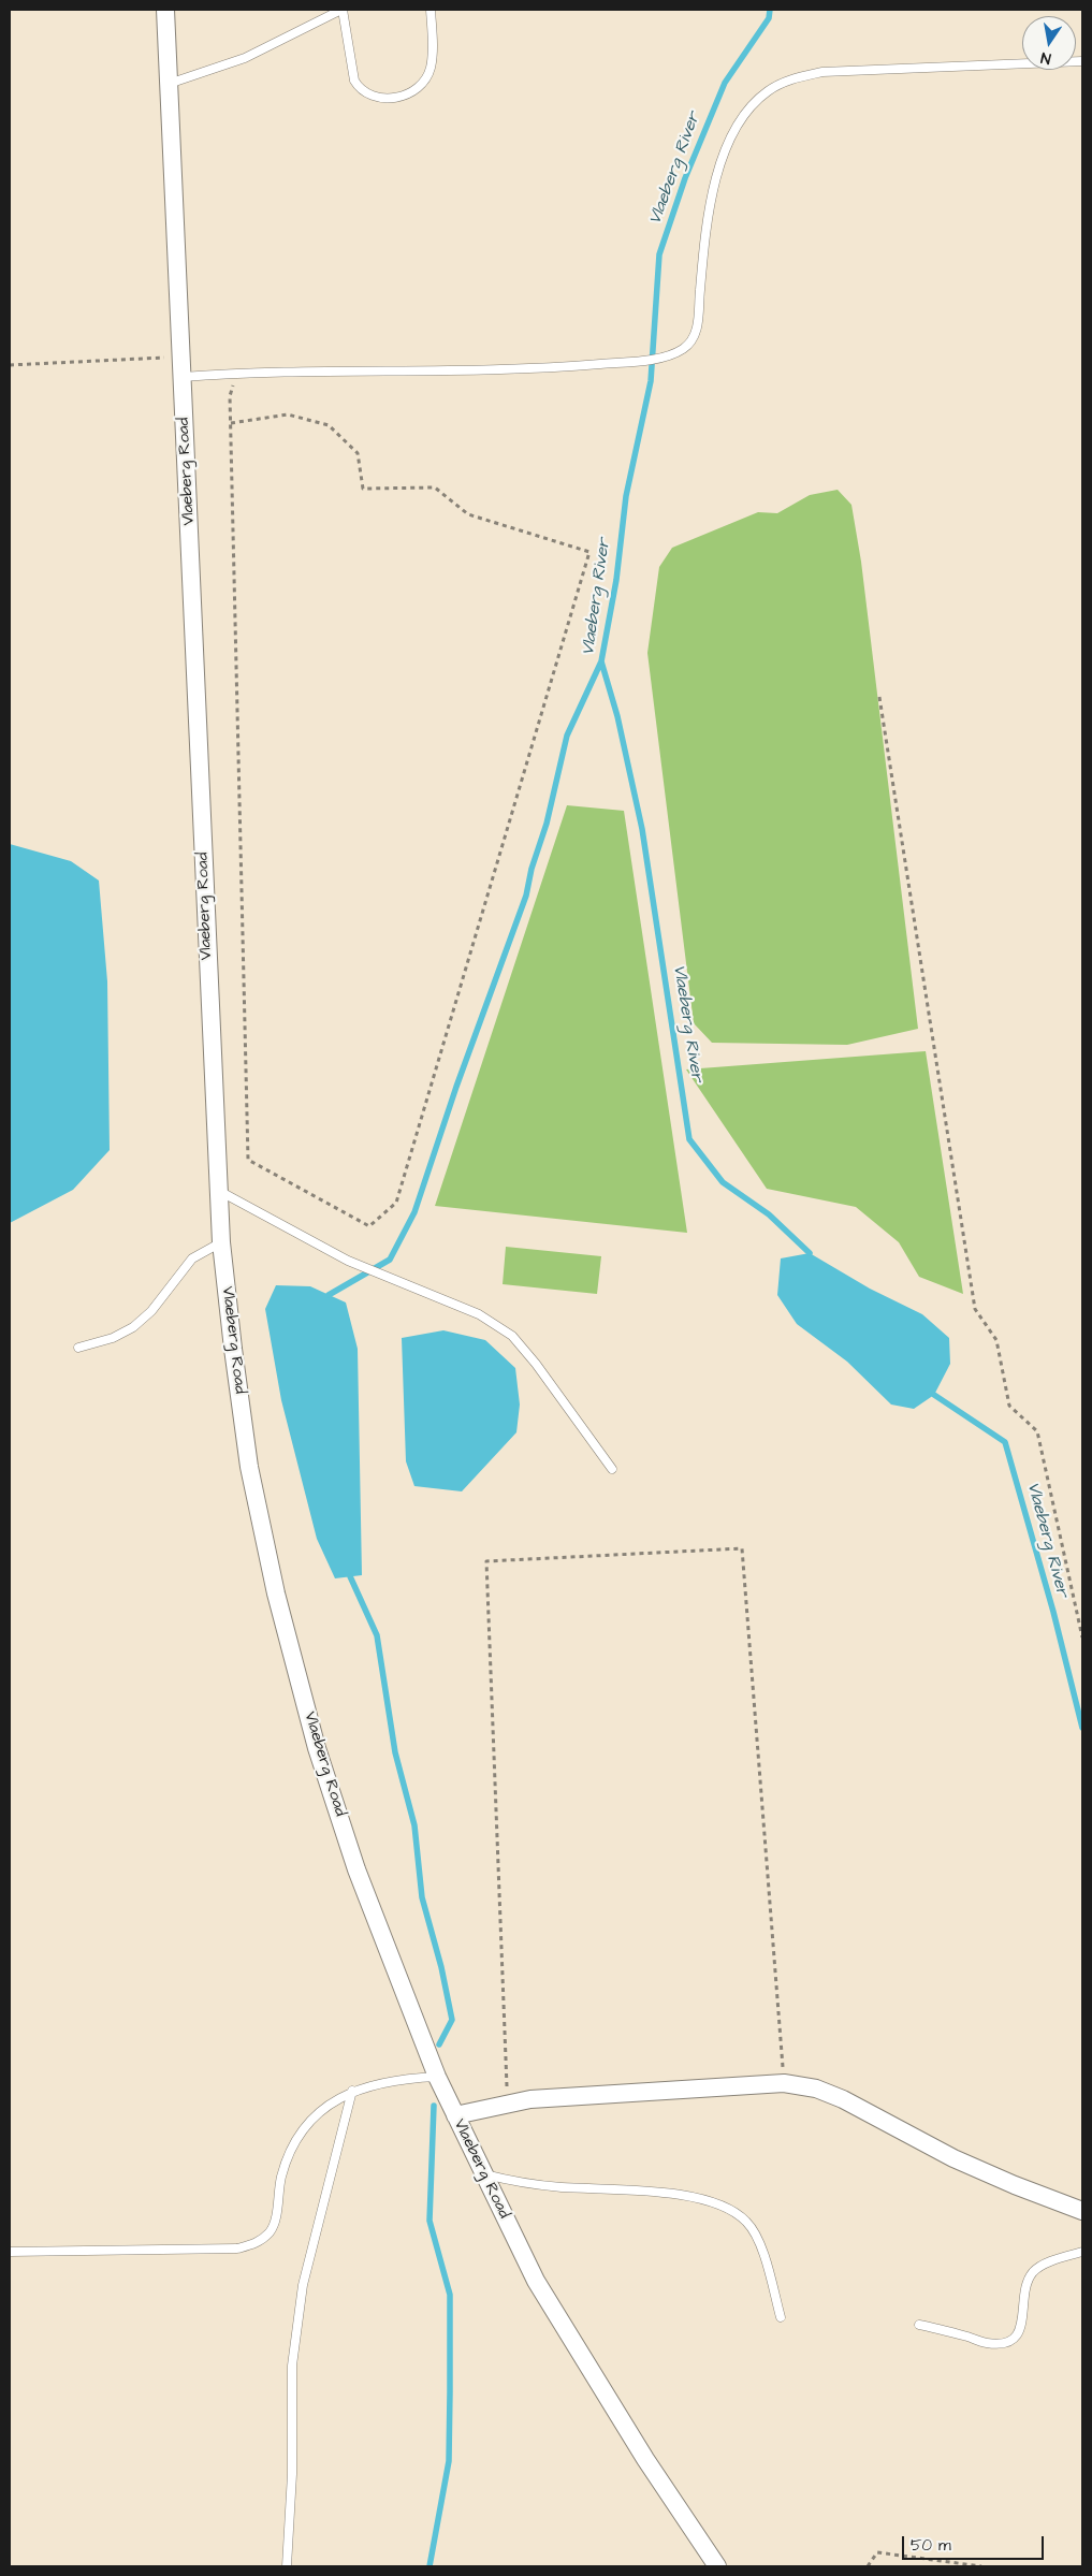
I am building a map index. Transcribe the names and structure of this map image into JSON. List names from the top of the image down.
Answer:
{
  "streets": {
    "street": ["Vlaeberg Road"]
  },
  "water": ["Vlaeberg River"],
  "scale_bar": "50 m",
  "north": "bottom"
}
